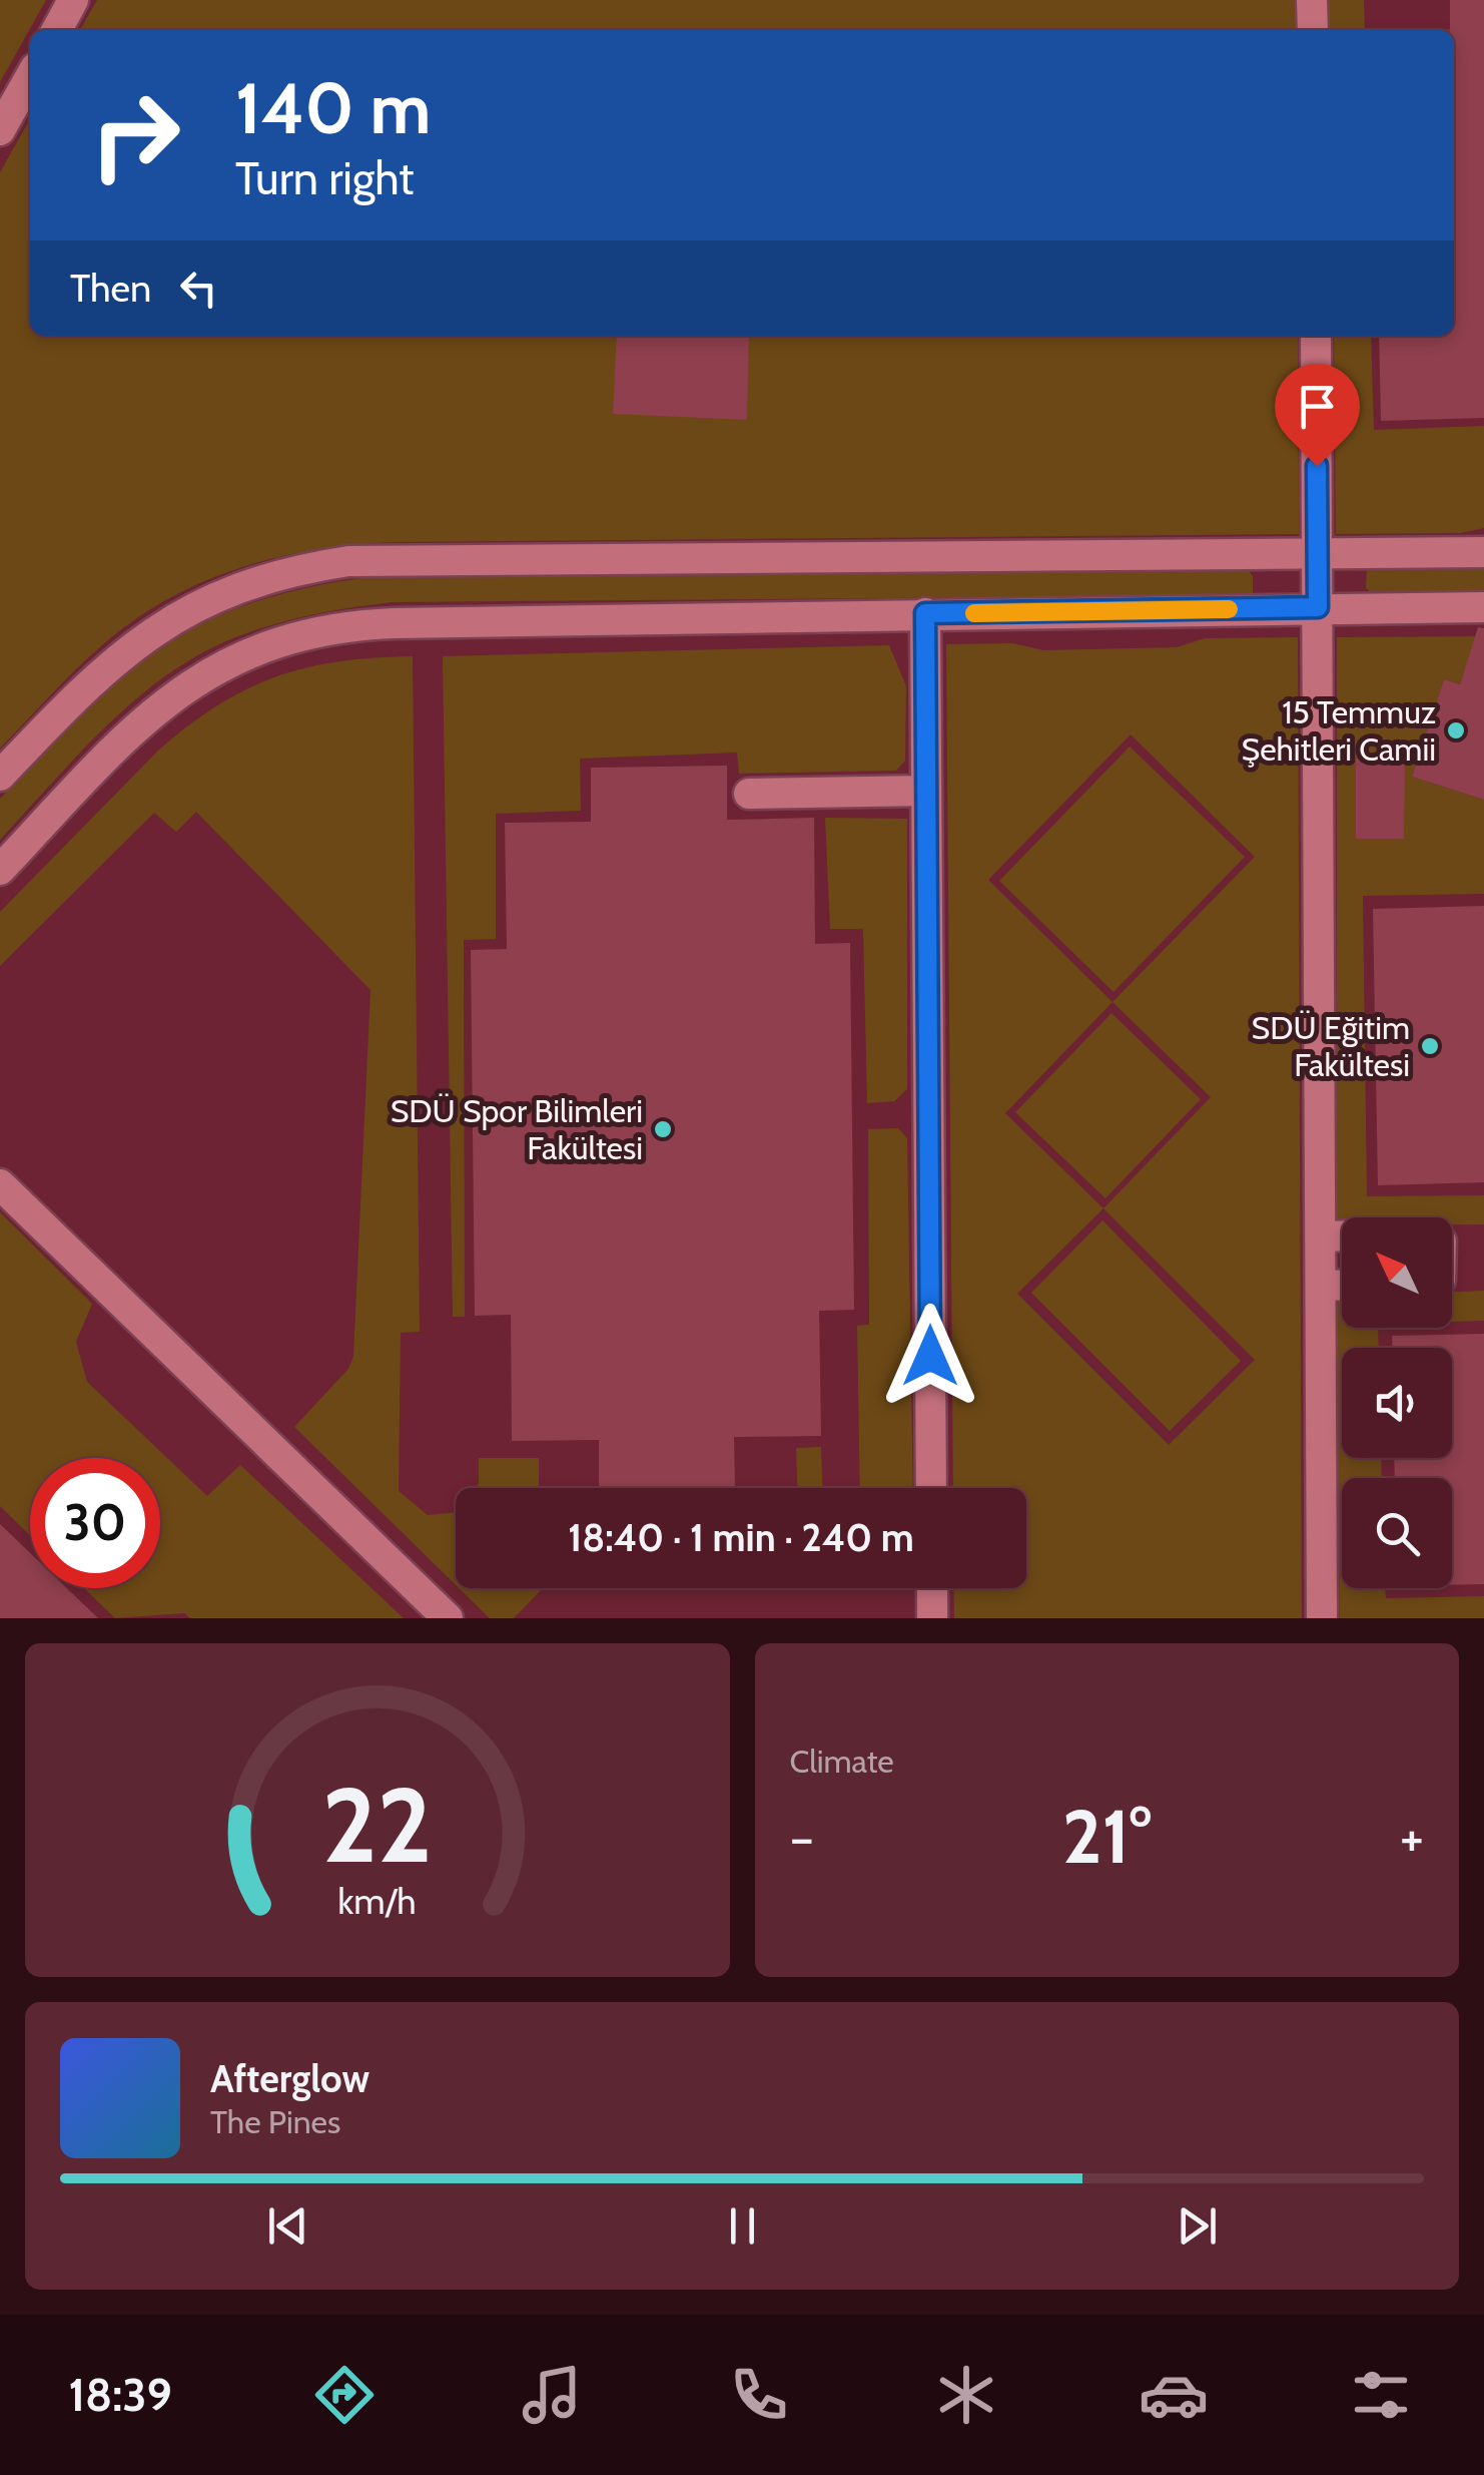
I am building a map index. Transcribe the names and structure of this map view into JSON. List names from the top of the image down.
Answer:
{
  "places": ["15 Temmuz Şehitleri Camii", "SDÜ Eğitim Fakültesi", "SDÜ Spor Bilimleri Fakültesi"],
  "north": "top left",
  "page": {
    "turn": ["140 m", "Turn right"],
    "then": "Then",
    "limit": "30",
    "trip": "18:40 · 1 min · 240 m",
    "tile": "Climate",
    "heat": ["−", "21°", "+"],
    "song": ["Afterglow", "The Pines"],
    "tabs": "18:39",
    "gauge": ["22", "km/h"]
  }
}
